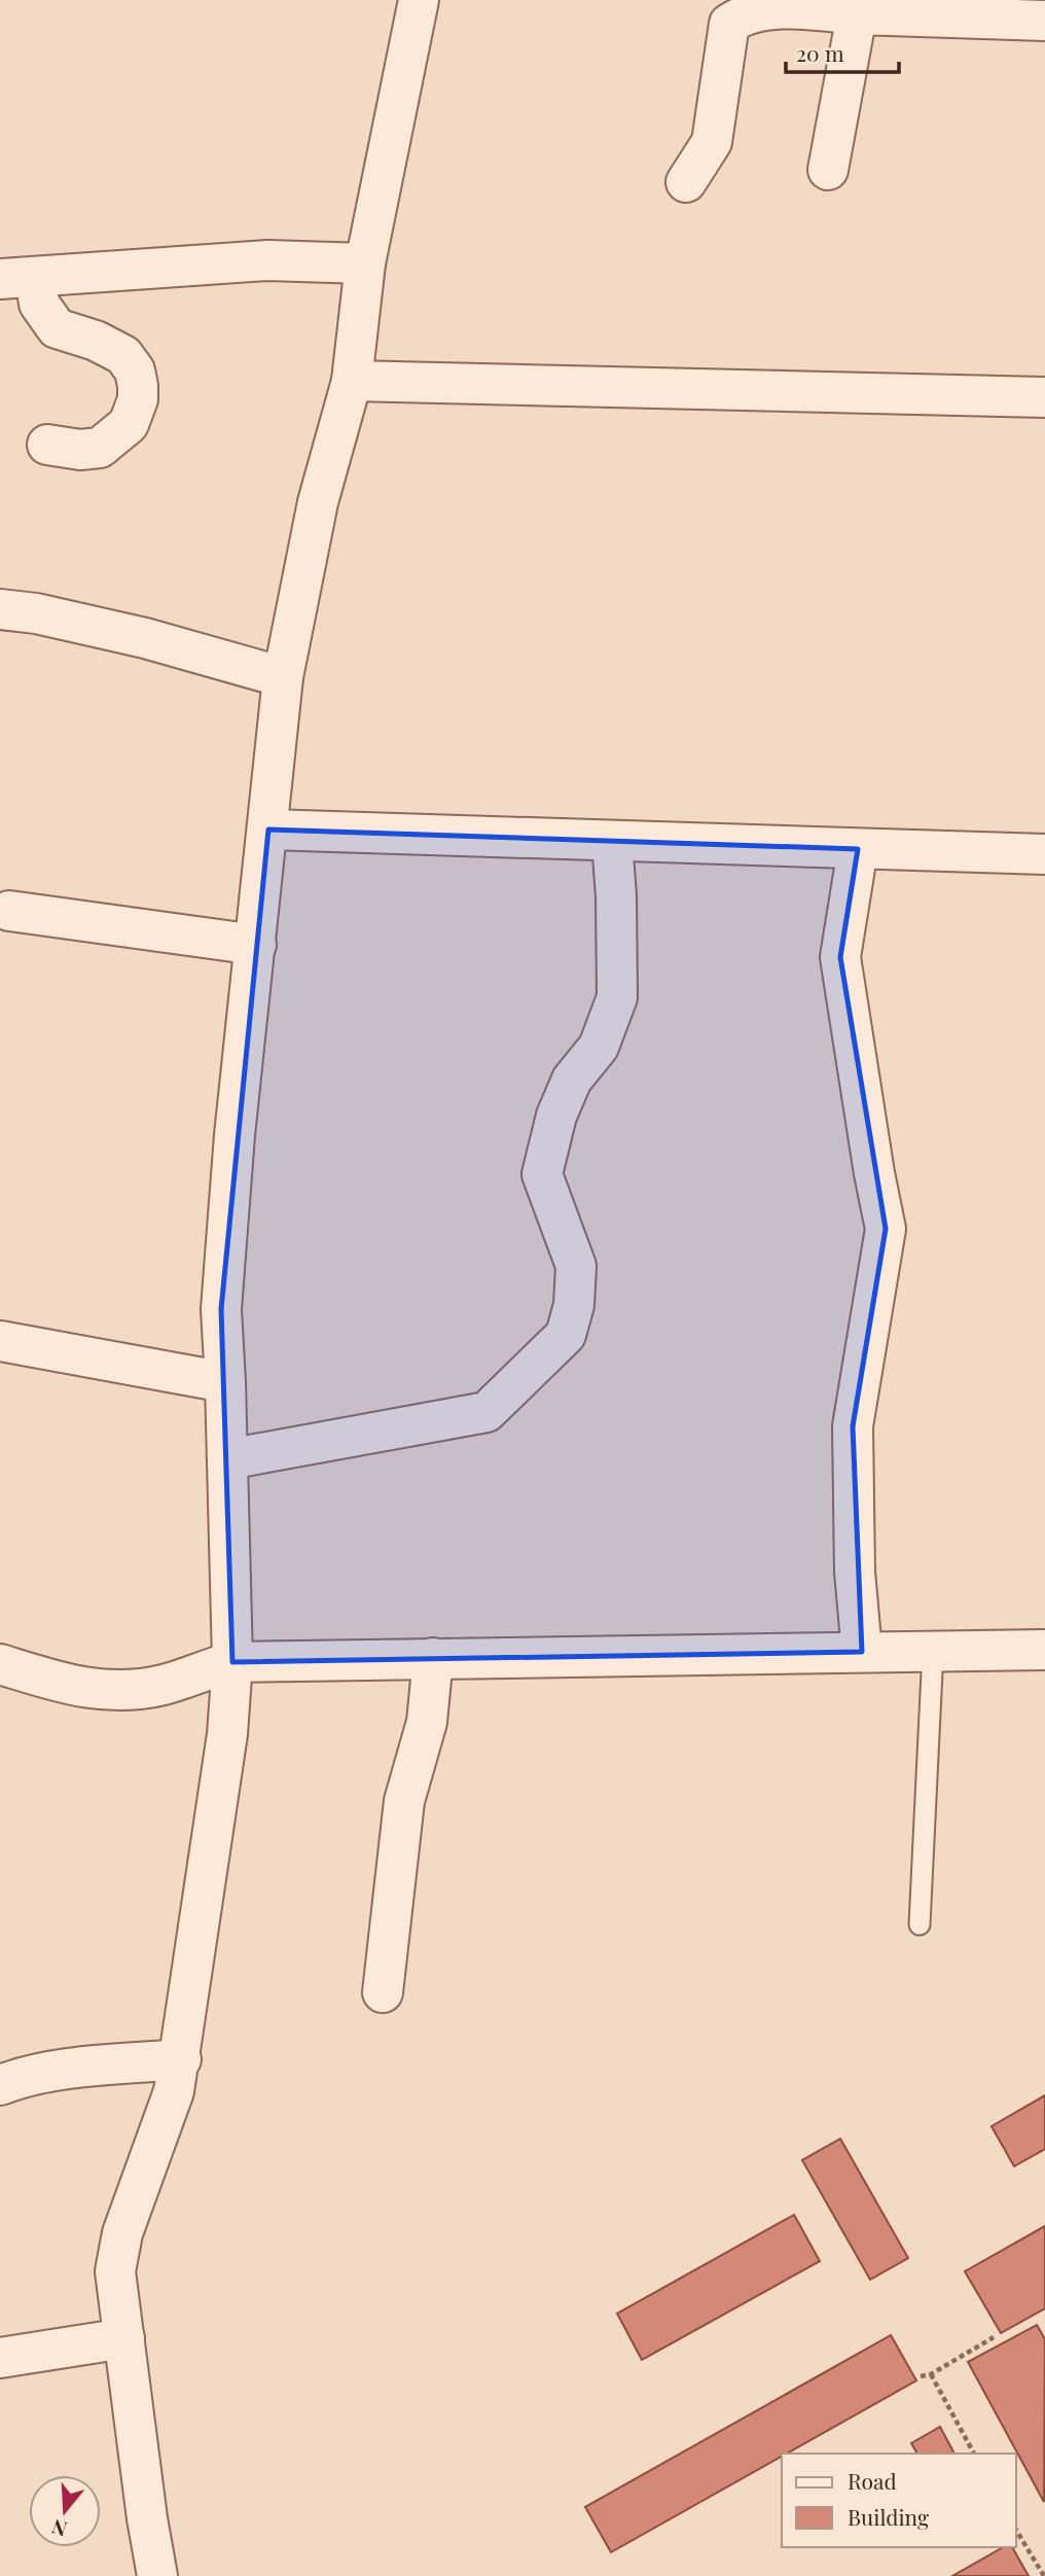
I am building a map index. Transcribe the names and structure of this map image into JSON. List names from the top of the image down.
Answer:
{
  "legend": ["Road", "Building"],
  "scale_bar": "20 m",
  "north": "bottom"
}
